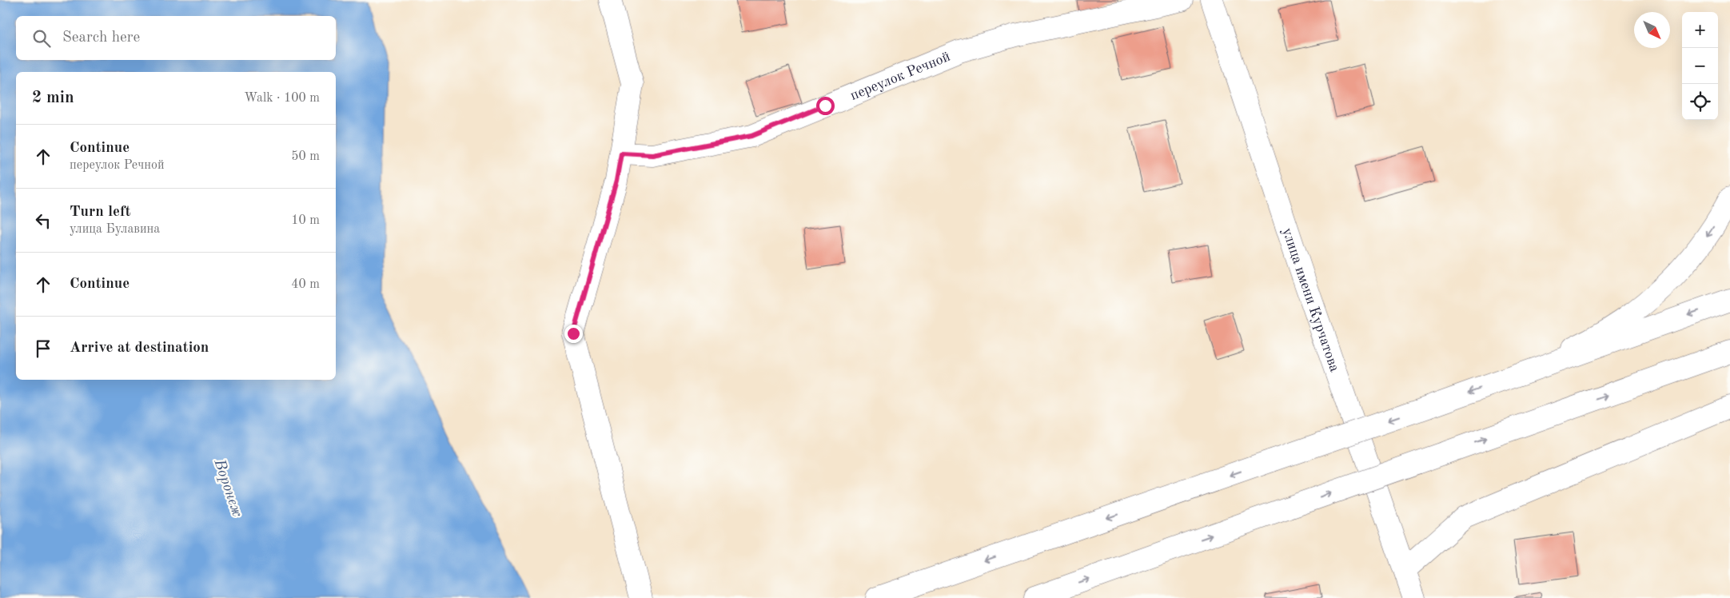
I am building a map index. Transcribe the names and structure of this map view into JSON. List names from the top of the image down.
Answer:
{
  "streets": {
    "main road": ["переулок Речной", "улица имени Курчатова"]
  },
  "water": ["Воронеж"],
  "north": "bottom right",
  "page": {
    "map_buttons": ["+", "−"],
    "search": "Search here",
    "heading": ["2 min", "Walk · 100 m"],
    "list": [
      ["Continue", "переулок Речной", "50 m"],
      ["Turn left", "улица Булавина", "10 m"],
      ["Continue", "40 m"],
      "Arrive at destination"
    ]
  }
}
